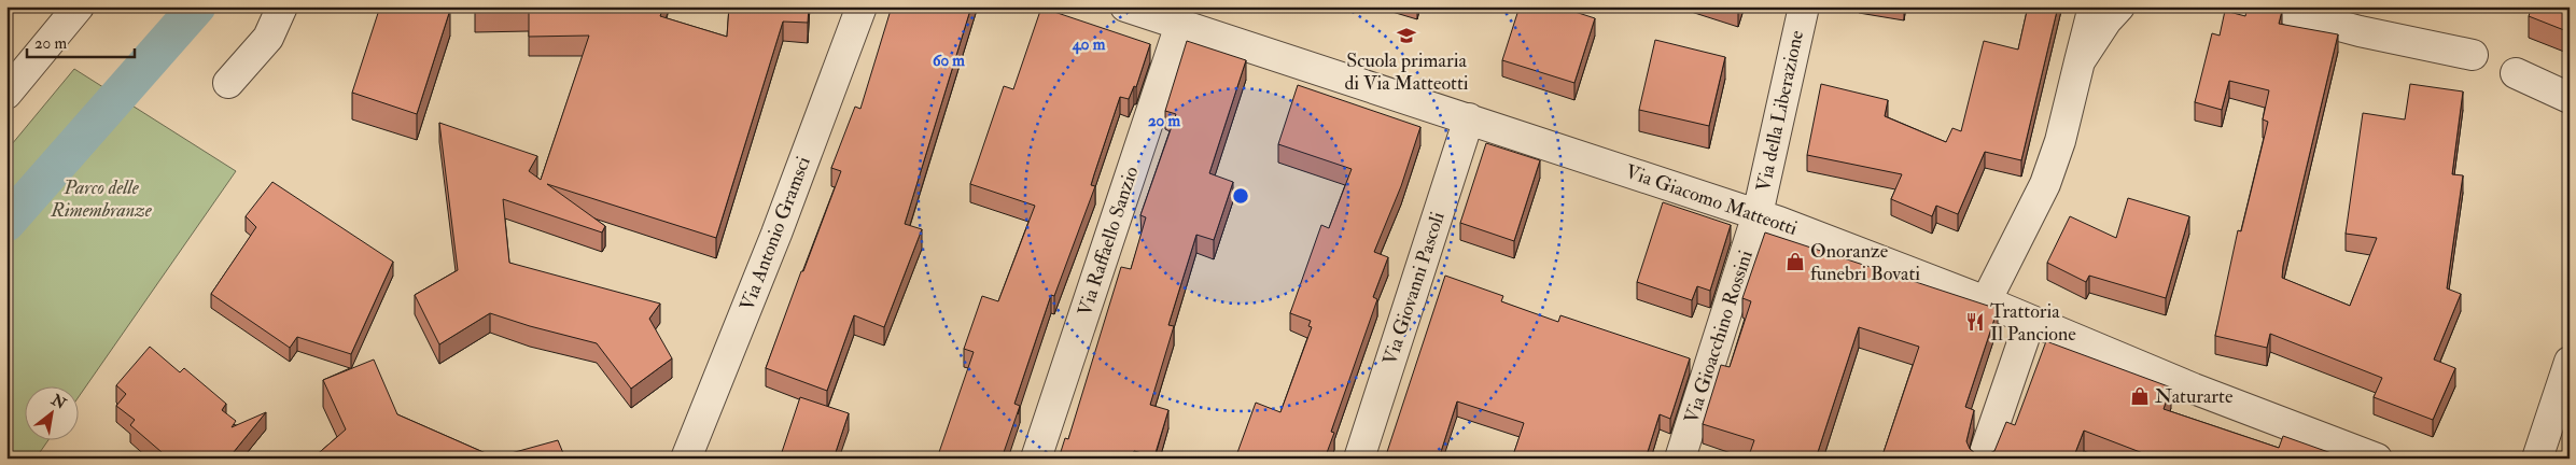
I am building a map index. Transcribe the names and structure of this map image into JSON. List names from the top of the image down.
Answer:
{
  "streets": {
    "street": [
      "Via della Liberazione",
      "Via Giacomo Matteotti",
      "Via Antonio Gramsci",
      "Via Raffaello Sanzio",
      "Via Giovanni Pascoli",
      "Via Gioacchino Rossini"
    ]
  },
  "crossings": [
    ["Via della Liberazione", "Via Giacomo Matteotti"],
    ["Via della Liberazione", "Via Gioacchino Rossini"],
    ["Via Giacomo Matteotti", "Via Raffaello Sanzio"],
    ["Via Giacomo Matteotti", "Via Giovanni Pascoli"],
    ["Via Giacomo Matteotti", "Via Gioacchino Rossini"]
  ],
  "parks": ["Parco delle Rimembranze"],
  "places": {
    "school or university": ["Scuola primaria di Via Matteotti"],
    "shop": ["Onoranze funebri Bovati", "Naturarte"],
    "restaurant": ["Trattoria Il Pancione"]
  },
  "scale_bar": "20 m",
  "north": "top right",
  "rings": ["40 m", "60 m", "20 m"]
}
